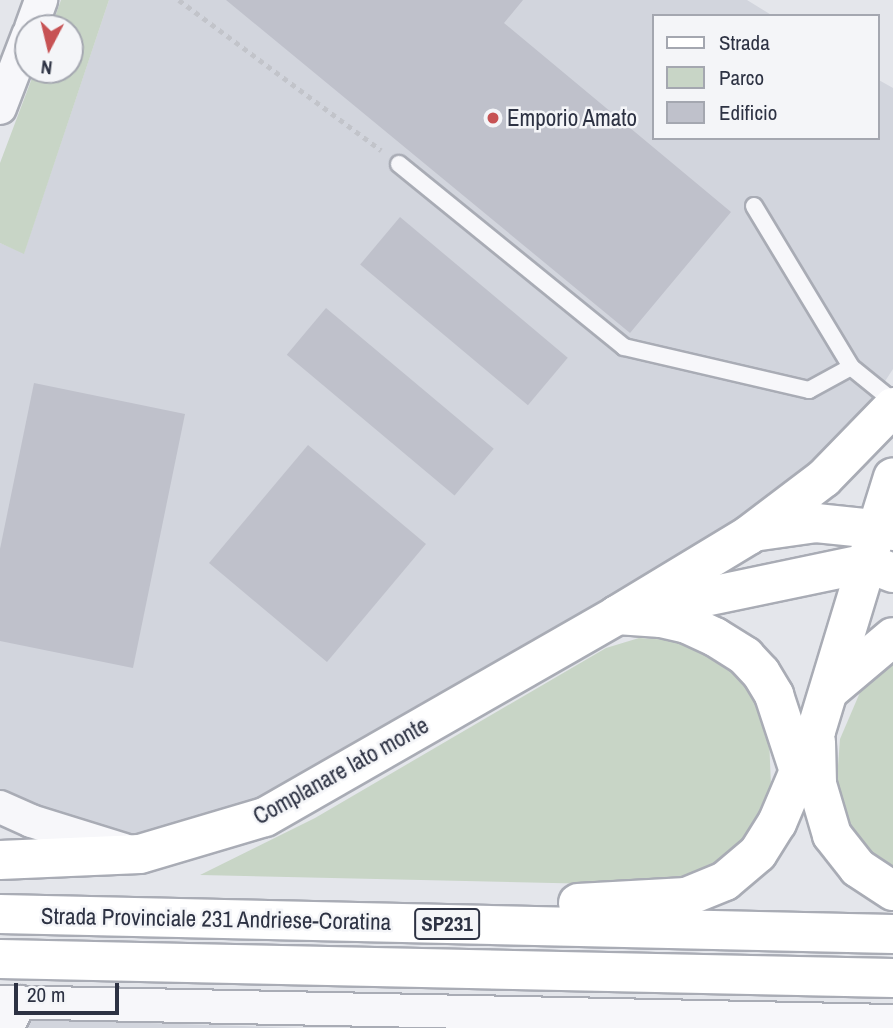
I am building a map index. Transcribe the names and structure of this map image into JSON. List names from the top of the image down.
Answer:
{
  "streets": {
    "main road": ["Complanare lato monte", "Strada Provinciale 231 Andriese-Coratina", "SP231"]
  },
  "crossings": [
    ["Complanare lato monte", "SP231"],
    ["Strada Provinciale 231 Andriese-Coratina", "SP231"]
  ],
  "places": ["Emporio Amato"],
  "legend": ["Strada", "Parco", "Edificio"],
  "scale_bar": "20 m",
  "north": "bottom"
}
